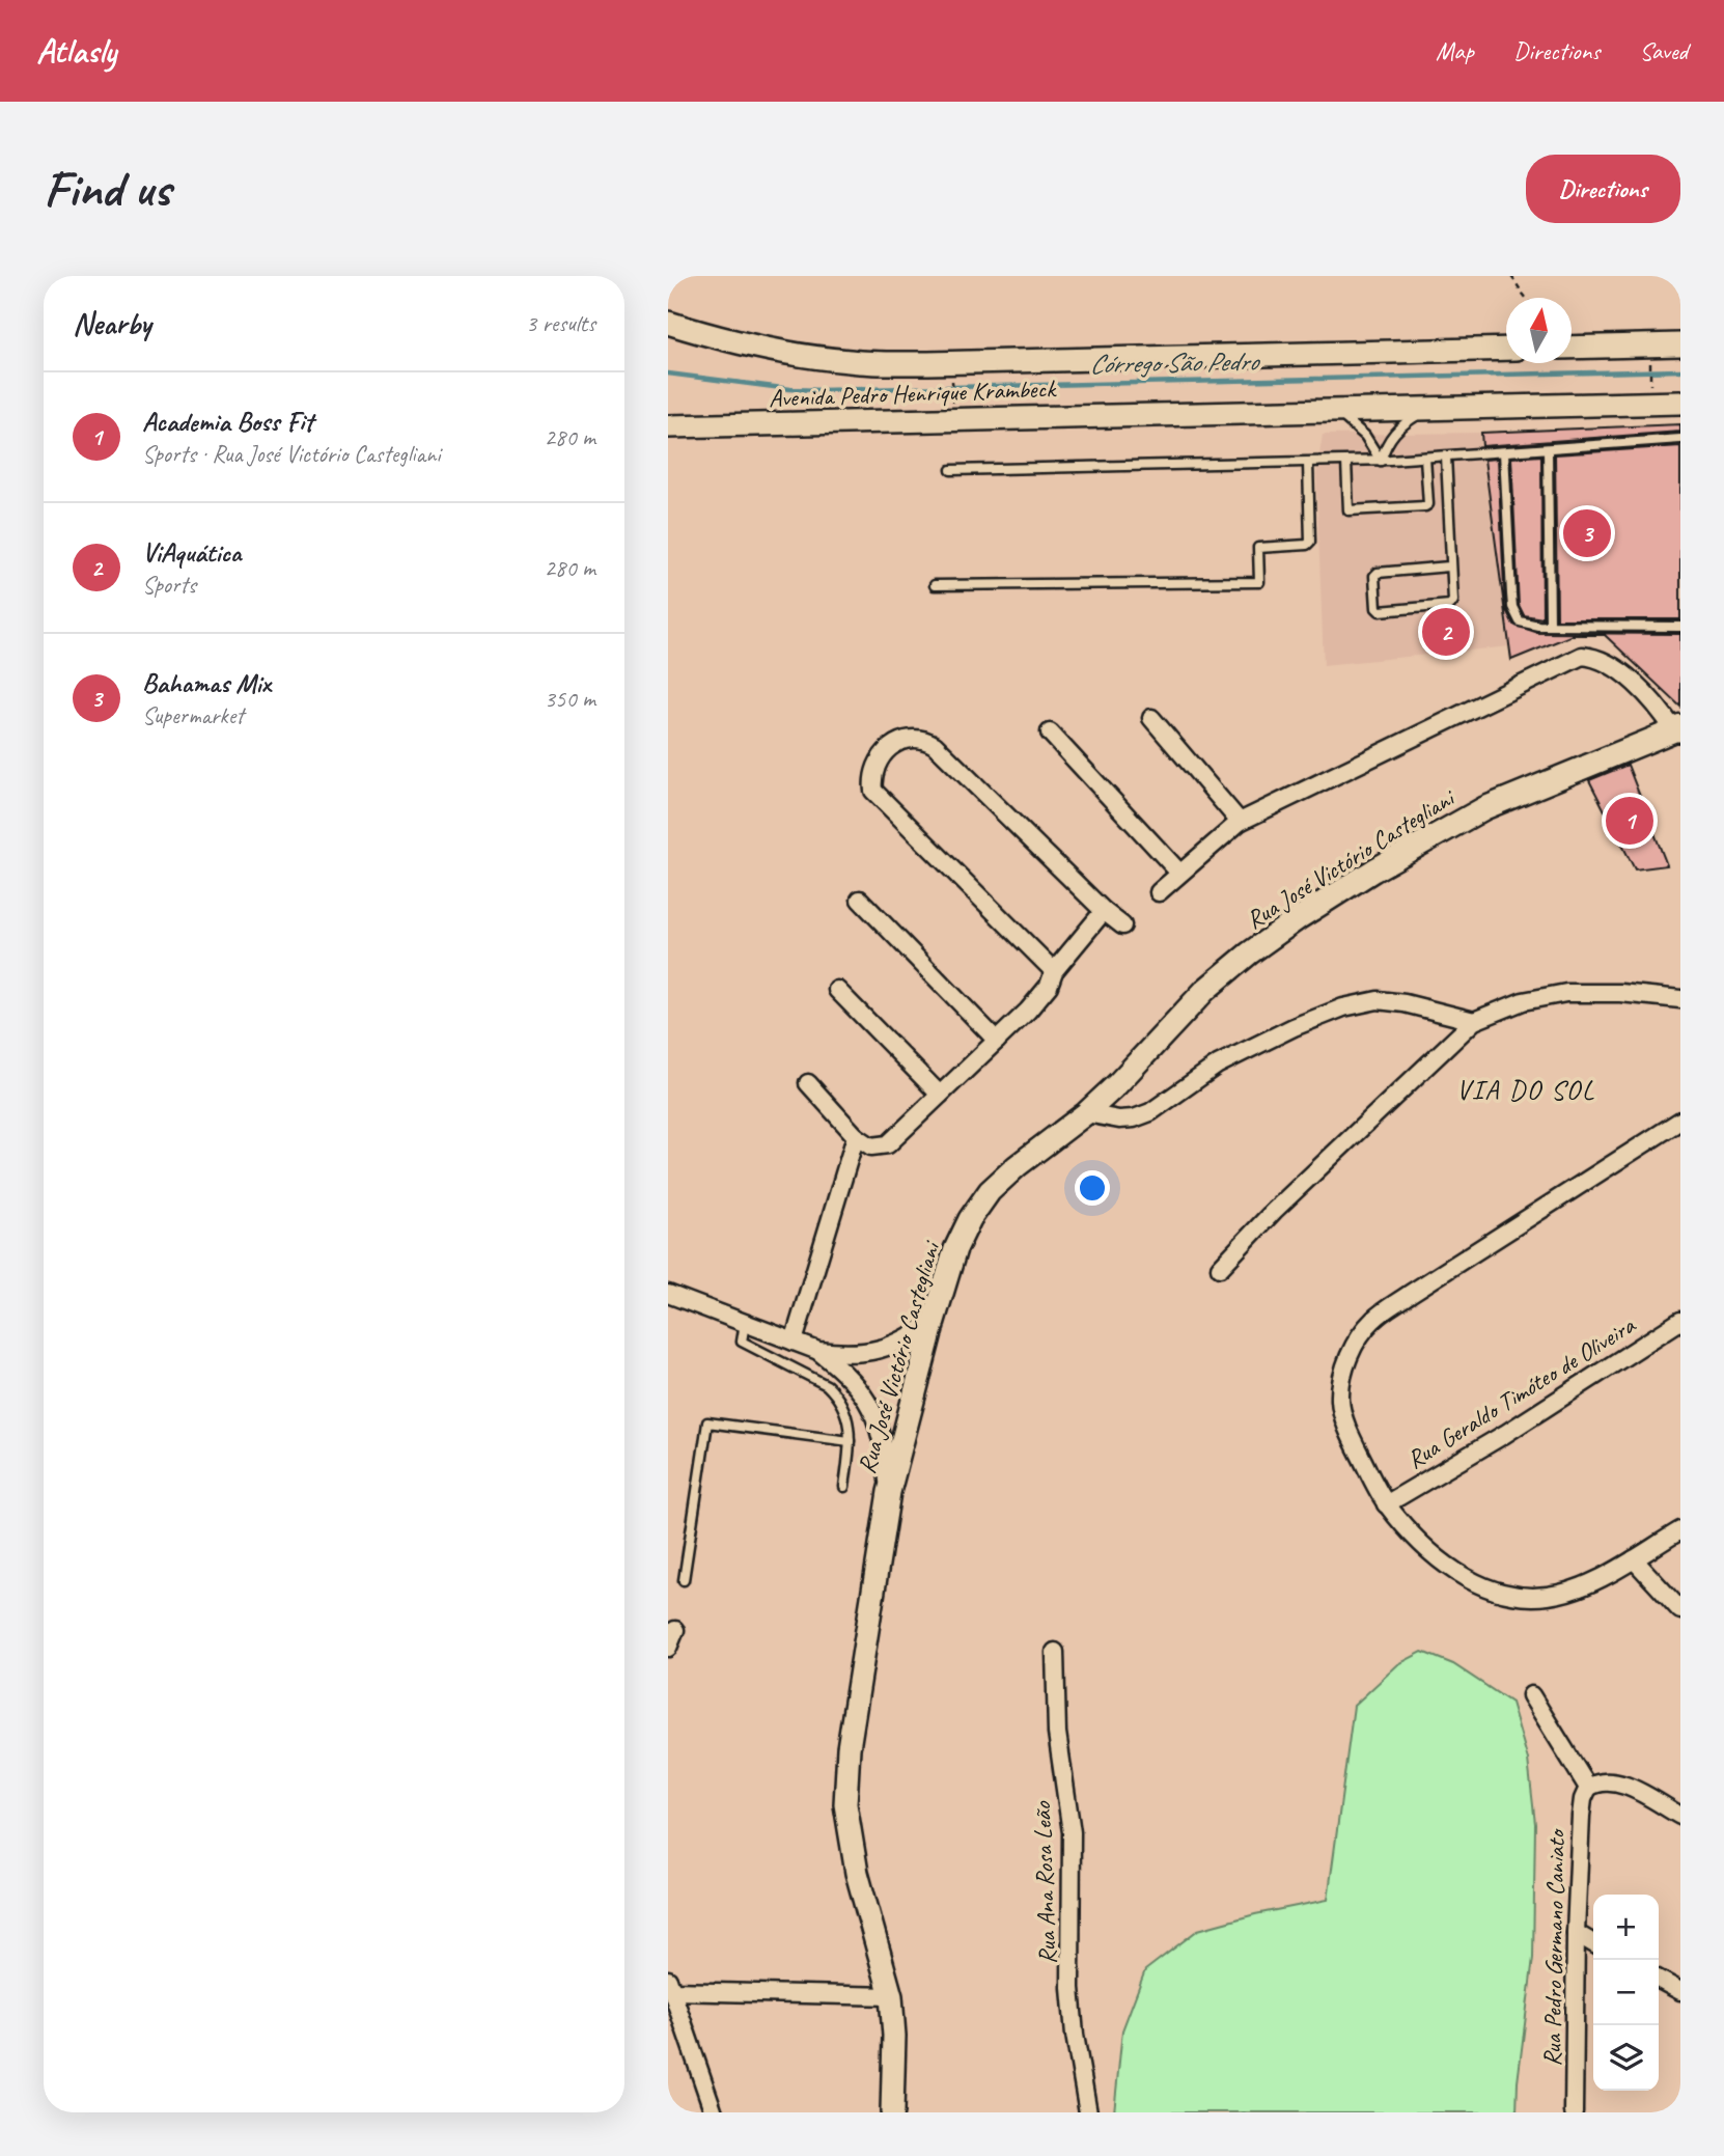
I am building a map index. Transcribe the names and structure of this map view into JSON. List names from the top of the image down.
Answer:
{
  "streets": {
    "main road": ["Avenida Pedro Henrique Krambeck", "Rua José Victório Castegliani"],
    "street": ["Rua Geraldo Timóteo de Oliveira", "Rua Ana Rosa Leão", "Rua Pedro Germano Caniato"]
  },
  "districts": ["VIA DO SOL"],
  "water": ["Córrego São Pedro"],
  "north": "top",
  "page": {
    "header": "Atlasly",
    "nav": ["Map", "Directions", "Saved"],
    "buttons": "Directions",
    "title": "Find us",
    "heading": ["Nearby", "3 results"],
    "list": [
      {
        "mark": "1",
        "name": "Academia Boss Fit",
        "note": "Sports · Rua José Victório Castegliani",
        "value": "280 m"
      },
      {
        "mark": "2",
        "name": "ViAquática",
        "note": "Sports",
        "value": "280 m"
      },
      {
        "mark": "3",
        "name": "Bahamas Mix",
        "note": "Supermarket",
        "value": "350 m"
      }
    ],
    "pins": ["3", "2", "1"],
    "map_buttons": ["+", "−"]
  }
}
